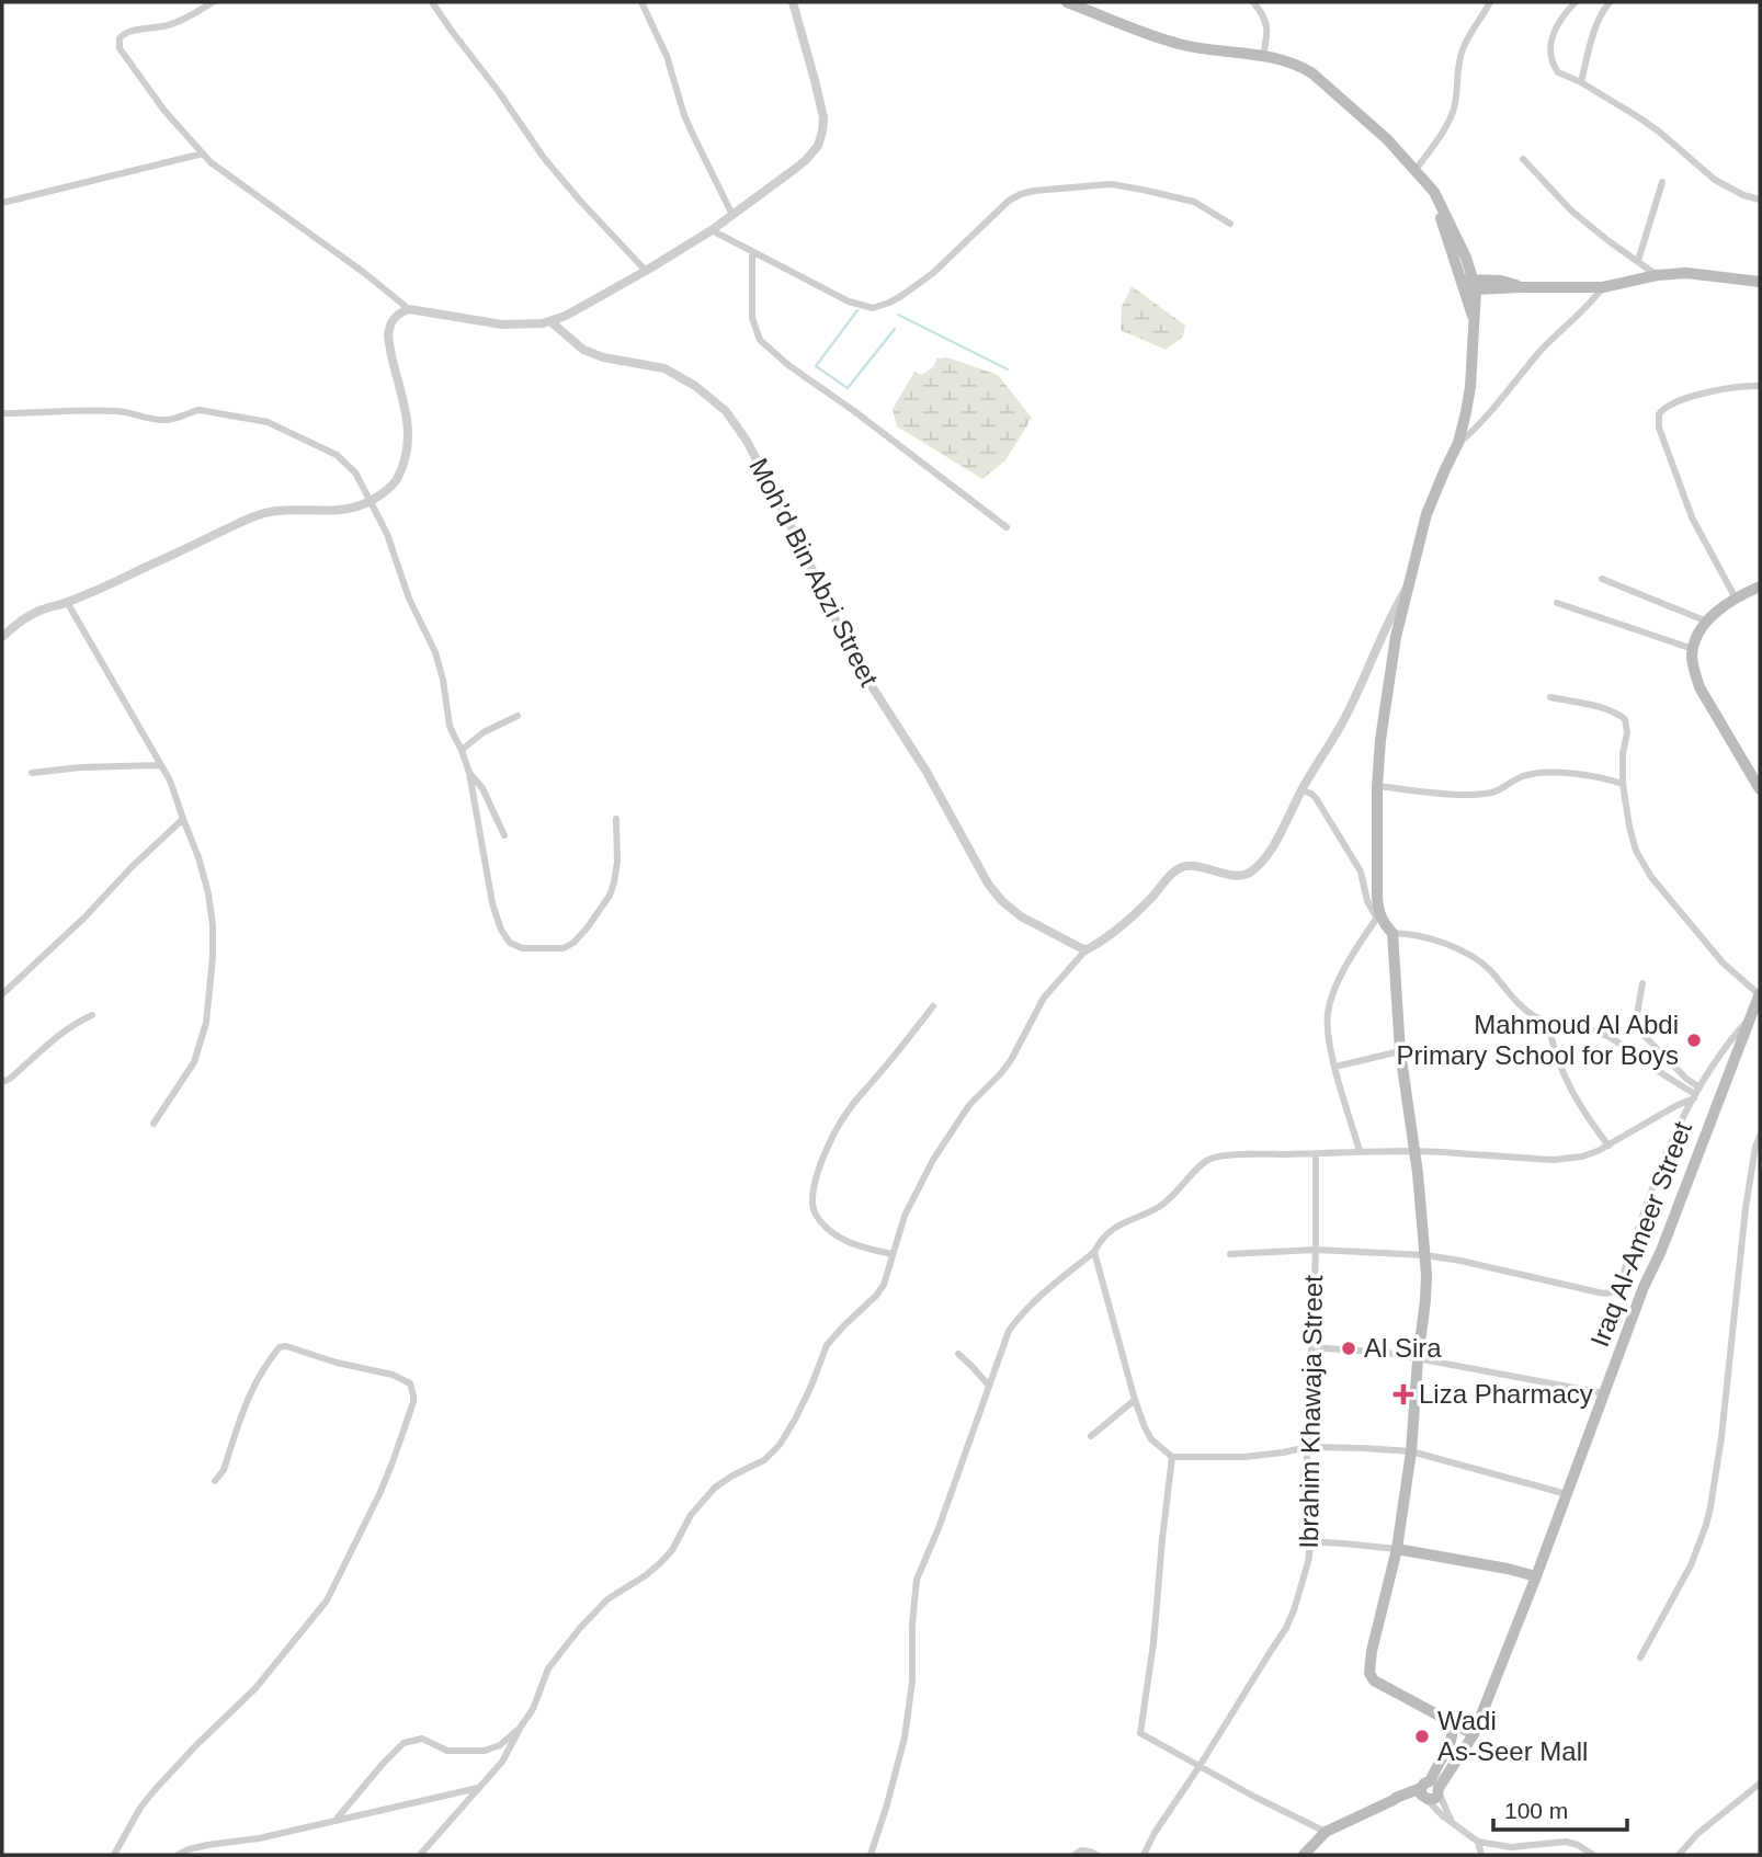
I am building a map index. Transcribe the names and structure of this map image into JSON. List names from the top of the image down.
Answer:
{
  "streets": {
    "main road": ["Iraq Al-Ameer Street"],
    "street": ["Moh’d Bin Abzi Street", "Ibrahim Khawaja Street"]
  },
  "places": {
    "other": ["Mahmoud Al Abdi Primary School for Boys", "Al Sira", "Wadi As-Seer Mall"],
    "health": ["Liza Pharmacy"]
  },
  "scale_bar": "100 m"
}
